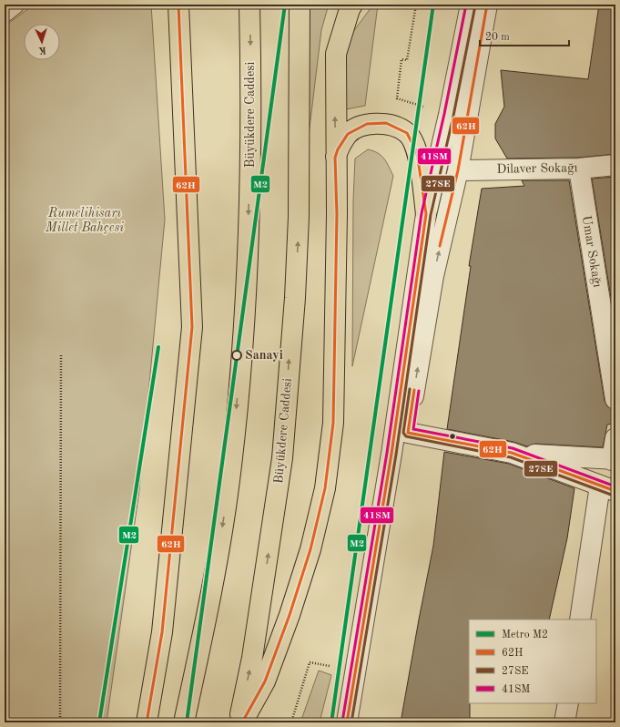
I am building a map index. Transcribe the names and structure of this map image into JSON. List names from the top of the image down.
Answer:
{
  "streets": {
    "main road": ["Büyükdere Caddesi"],
    "street": ["Dilaver Sokağı", "Umar Sokağı"]
  },
  "crossings": [
    ["Dilaver Sokağı", "Umar Sokağı"]
  ],
  "parks": ["Rumelihisarı Millet Bahçesi"],
  "places": ["Sanayi"],
  "lines": [
    "metro line M2",
    "transit line 62H",
    "transit line 41SM",
    "transit line 27SE"
  ],
  "legend": [
    "Metro M2",
    "62H",
    "27SE",
    "41SM"
  ],
  "scale_bar": "20 m",
  "north": "bottom"
}
